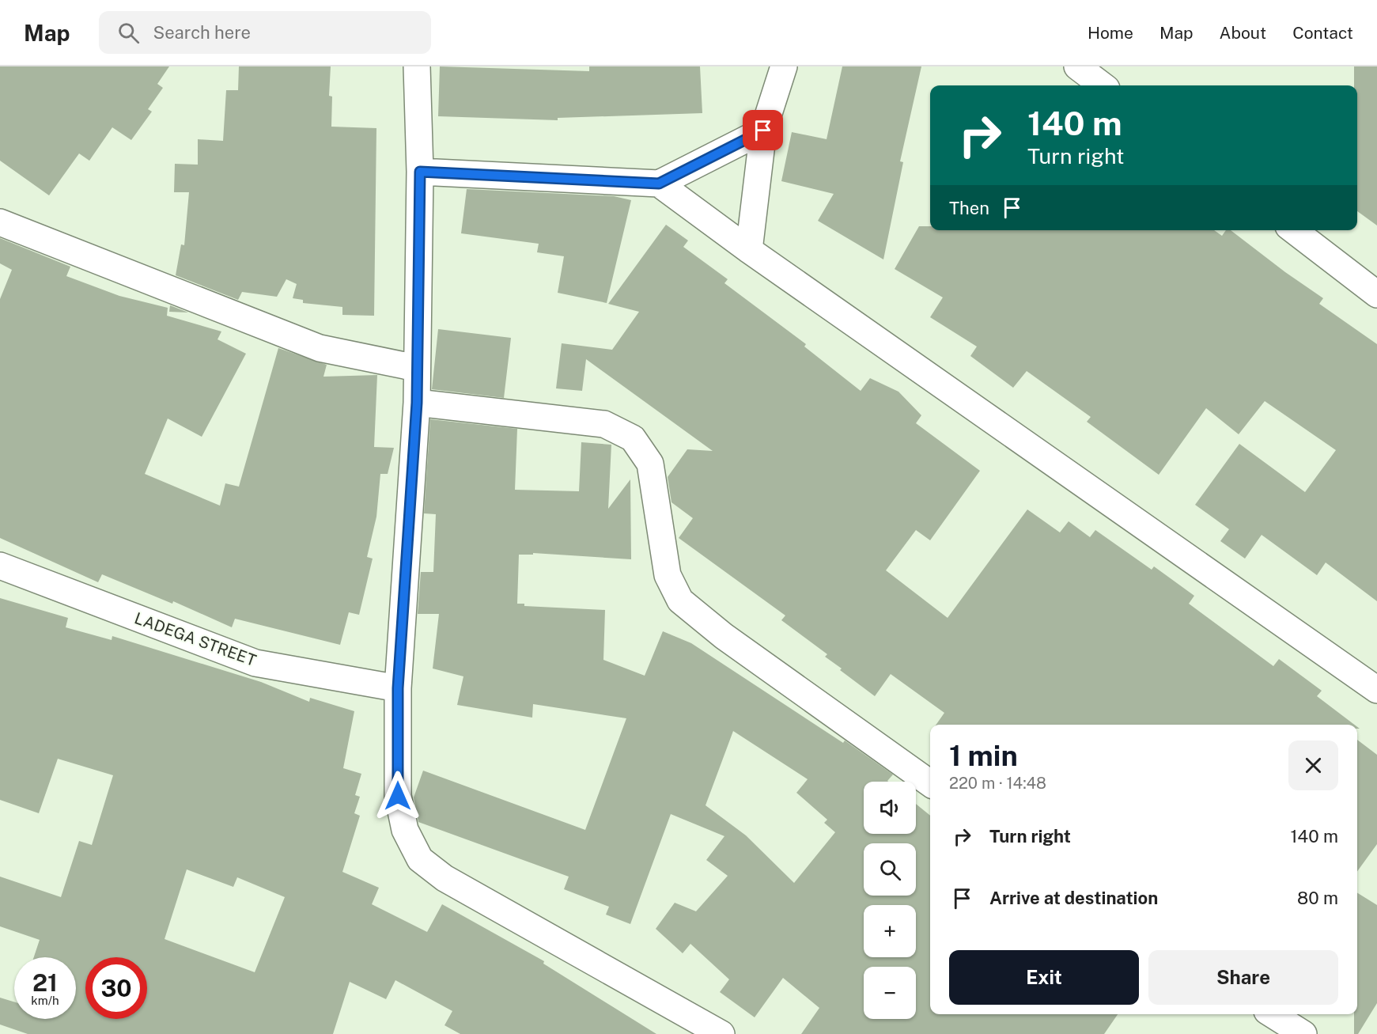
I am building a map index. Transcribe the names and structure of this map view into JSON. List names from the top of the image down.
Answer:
{
  "streets": {
    "street": ["LADEGA STREET"]
  },
  "page": {
    "header": "Map",
    "search": "Search here",
    "nav": [
      "Home",
      "Map",
      "About",
      "Contact"
    ],
    "turn": ["140 m", "Turn right"],
    "then": "Then",
    "heading": ["1 min", "220 m · 14:48"],
    "map_buttons": ["+", "−"],
    "list": [
      {
        "name": "Turn right",
        "value": "140 m"
      },
      {
        "name": "Arrive at destination",
        "value": "80 m"
      }
    ],
    "buttons": ["Exit", "Share"],
    "speed": "21 km/h",
    "limit": "30"
  }
}
